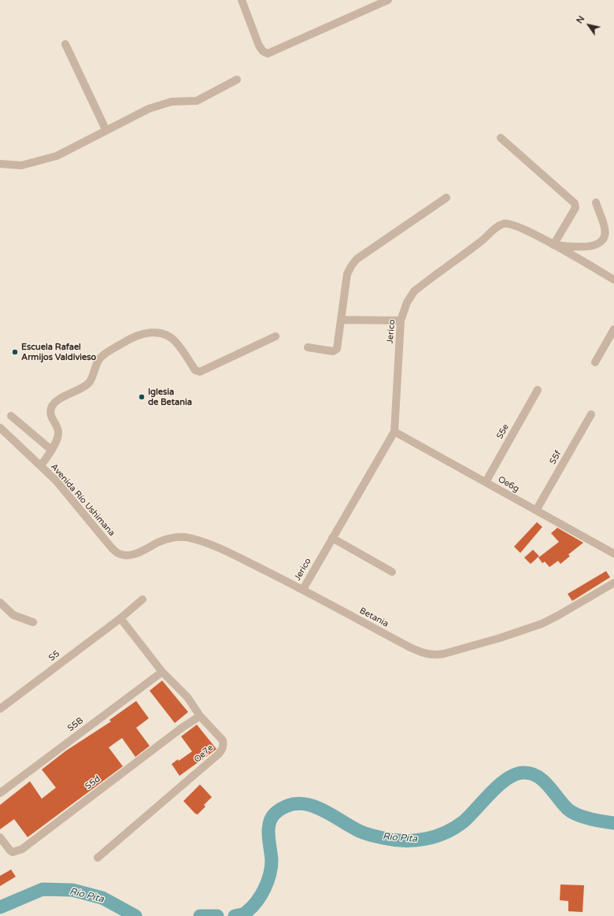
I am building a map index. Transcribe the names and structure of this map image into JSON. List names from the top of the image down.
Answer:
{
  "streets": {
    "street": [
      "Jerico",
      "S5e",
      "S5f",
      "Oe6g",
      "Avenida Río Ushimana",
      "Betania",
      "S5",
      "S5B",
      "Oe7e",
      "S5d"
    ]
  },
  "crossings": [
    ["Jerico", "Oe6g"],
    ["Jerico", "Betania"],
    ["S5e", "Oe6g"],
    ["S5f", "Oe6g"],
    ["Avenida Río Ushimana", "Betania"],
    ["S5", "Oe7e"],
    ["S5B", "Oe7e"],
    ["Oe7e", "S5d"]
  ],
  "water": ["Río Pita"],
  "places": ["Escuela Rafael Armijos Valdivieso", "Iglesia de Betania"],
  "north": "top left"
}
